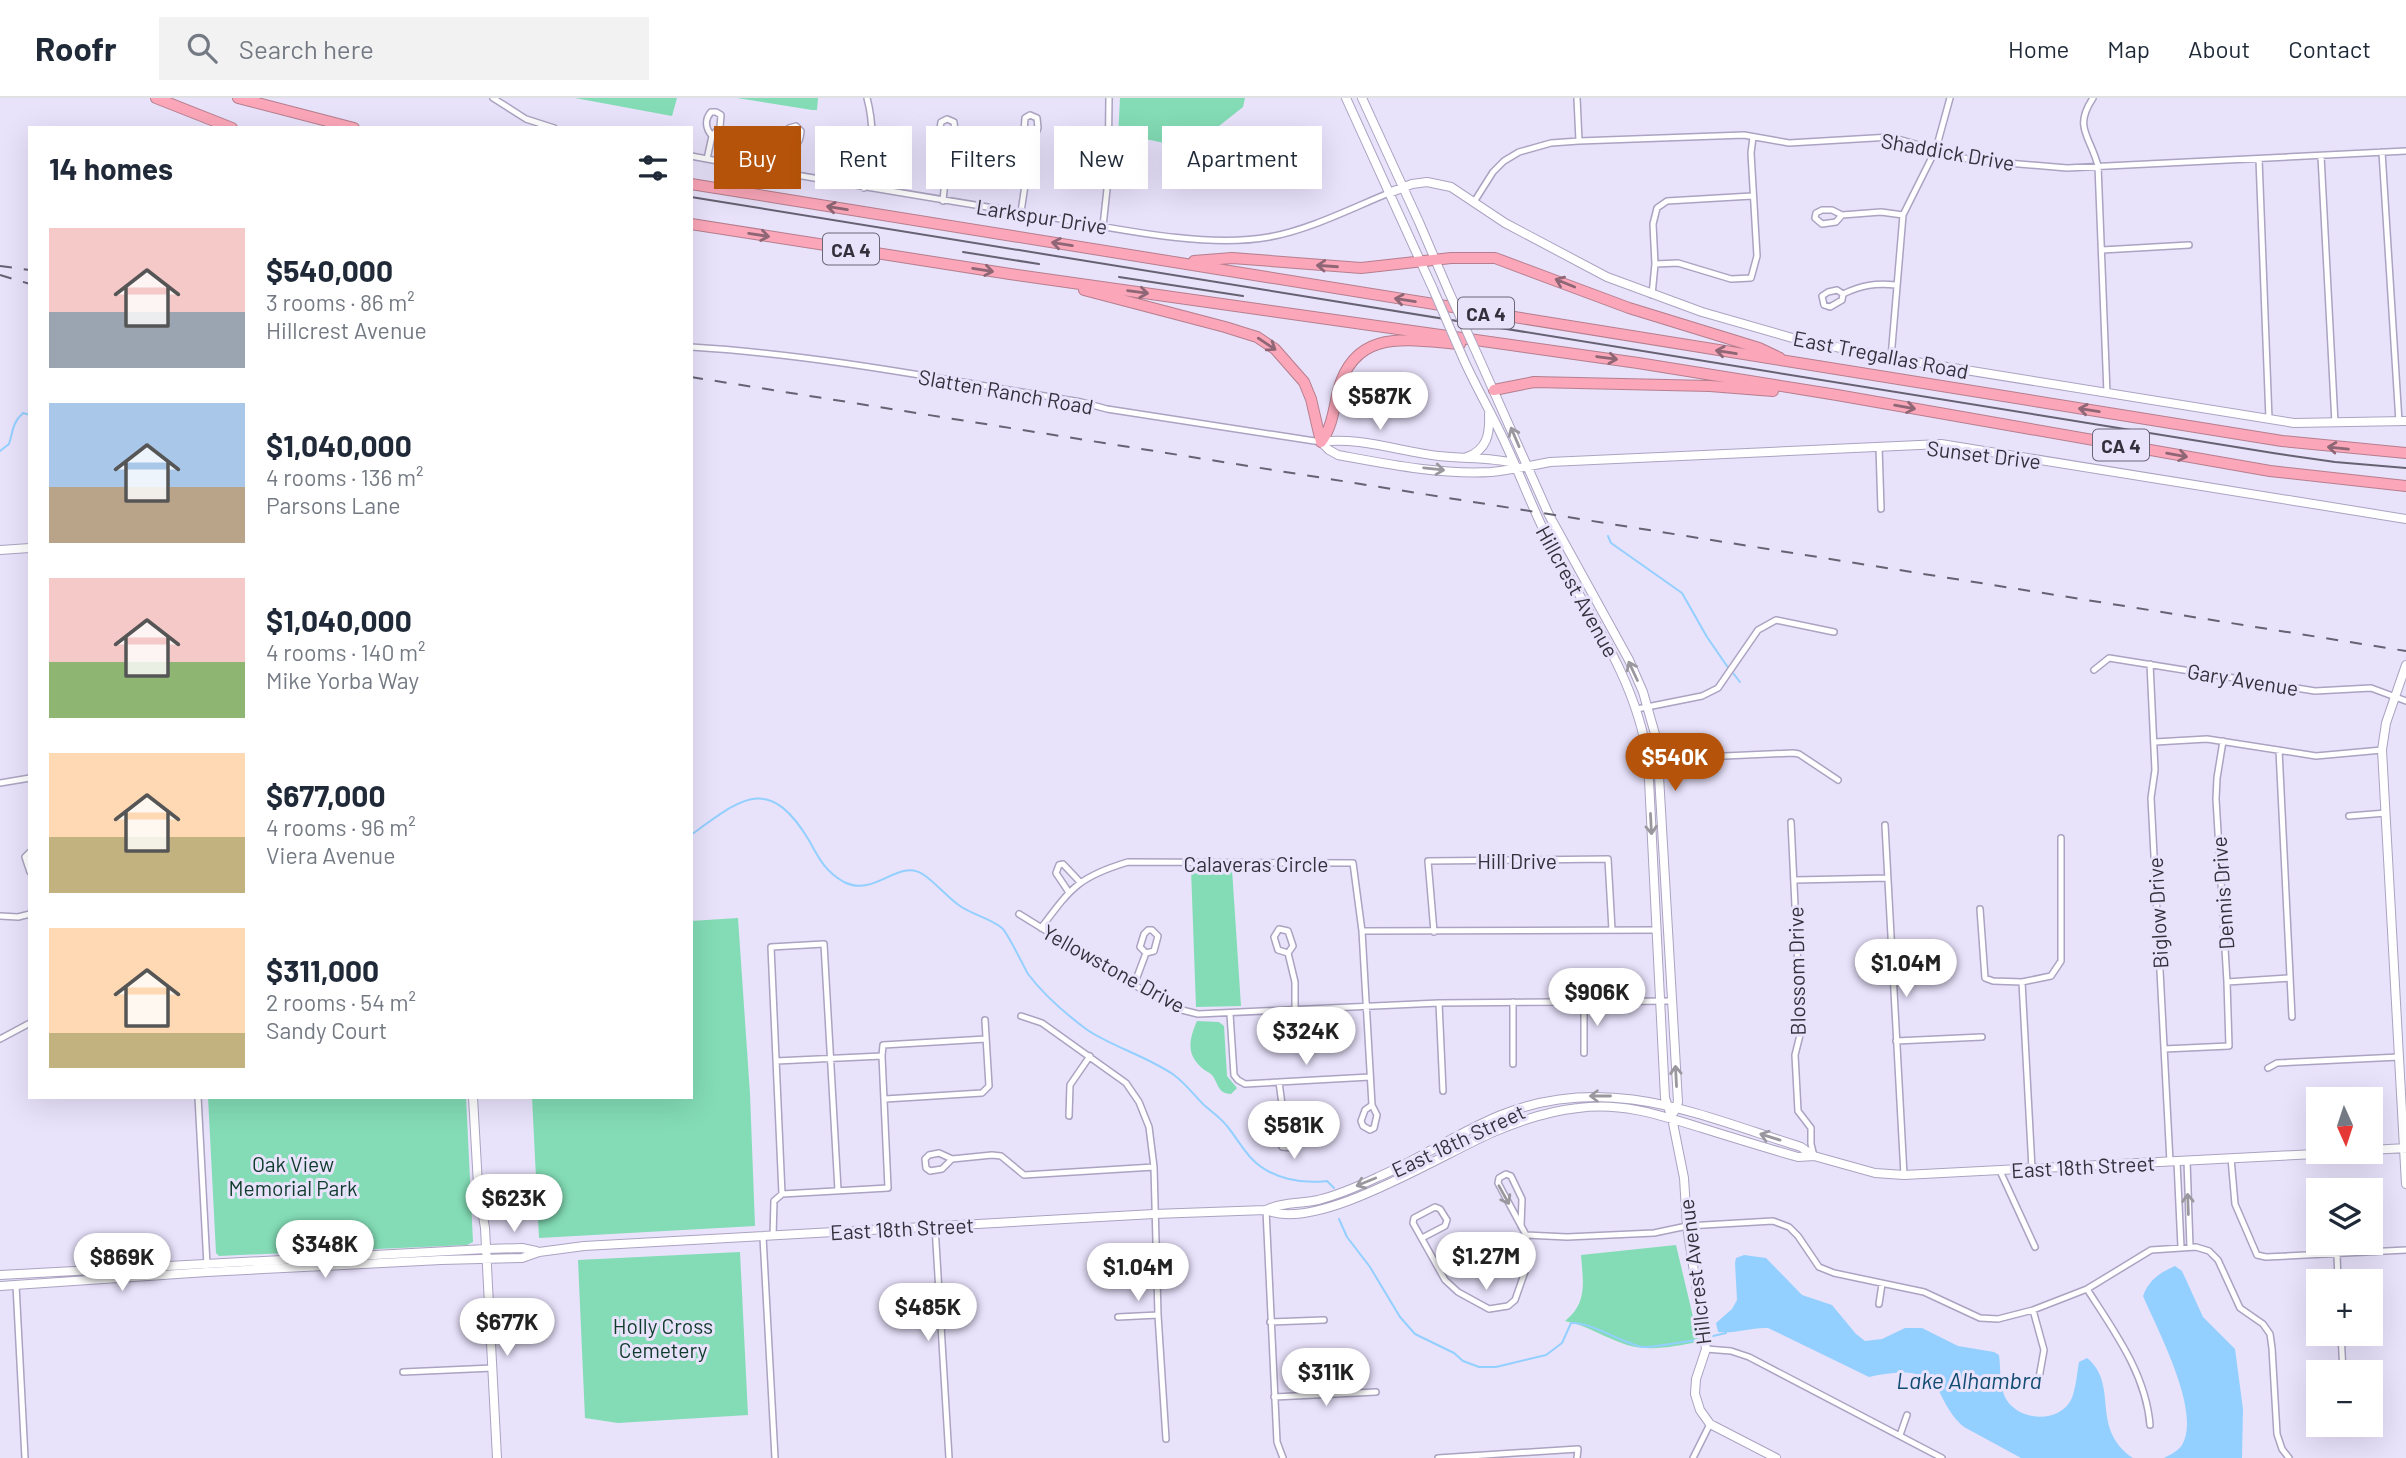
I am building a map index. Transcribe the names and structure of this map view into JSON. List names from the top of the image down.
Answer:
{
  "streets": {
    "highway": ["CA 4"],
    "main road": [
      "East Tregallas Road",
      "Slatten Ranch Road",
      "Sunset Drive",
      "Hillcrest Avenue",
      "East 18th Street"
    ],
    "street": [
      "Shaddick Drive",
      "Larkspur Drive",
      "Gary Avenue",
      "Hill Drive",
      "Calaveras Circle",
      "Dennis Drive",
      "Biglow Drive",
      "Yellowstone Drive",
      "Blossom Drive"
    ]
  },
  "crossings": [
    ["Shaddick Drive", "East Tregallas Road"],
    ["Larkspur Drive", "East Tregallas Road"],
    ["Larkspur Drive", "Hillcrest Avenue"],
    ["East Tregallas Road", "Hillcrest Avenue"],
    ["Slatten Ranch Road", "Sunset Drive"],
    ["Slatten Ranch Road", "Hillcrest Avenue"],
    ["Sunset Drive", "Hillcrest Avenue"],
    ["Hillcrest Avenue", "Yellowstone Drive"],
    ["Hillcrest Avenue", "East 18th Street"],
    ["Gary Avenue", "Biglow Drive"],
    ["Calaveras Circle", "Yellowstone Drive"],
    ["Dennis Drive", "Biglow Drive"],
    ["Biglow Drive", "East 18th Street"],
    ["Blossom Drive", "East 18th Street"]
  ],
  "water": ["Lake Alhambra"],
  "parks": ["Oak View Memorial Park", "Holly Cross Cemetery"],
  "north": "bottom",
  "page": {
    "header": "Roofr",
    "search": "Search here",
    "nav": [
      "Home",
      "Map",
      "About",
      "Contact"
    ],
    "chip": [
      "Buy",
      "Rent",
      "Filters",
      "New",
      "Apartment"
    ],
    "heading": "14 homes",
    "list": [
      {
        "name": "$540,000",
        "note": "3 rooms · 86 m² · Hillcrest Avenue"
      },
      {
        "name": "$1,040,000",
        "note": "4 rooms · 136 m² · Parsons Lane"
      },
      {
        "name": "$1,040,000",
        "note": "4 rooms · 140 m² · Mike Yorba Way"
      },
      {
        "name": "$677,000",
        "note": "4 rooms · 96 m² · Viera Avenue"
      },
      {
        "name": "$311,000",
        "note": "2 rooms · 54 m² · Sandy Court"
      }
    ],
    "price": [
      "$587K",
      "$540K",
      "$1.04M",
      "$906K",
      "$324K",
      "$581K",
      "$623K",
      "$348K",
      "$1.27M",
      "$869K",
      "$1.04M",
      "$485K",
      "$677K",
      "$311K"
    ],
    "map_buttons": ["+", "−"]
  }
}
